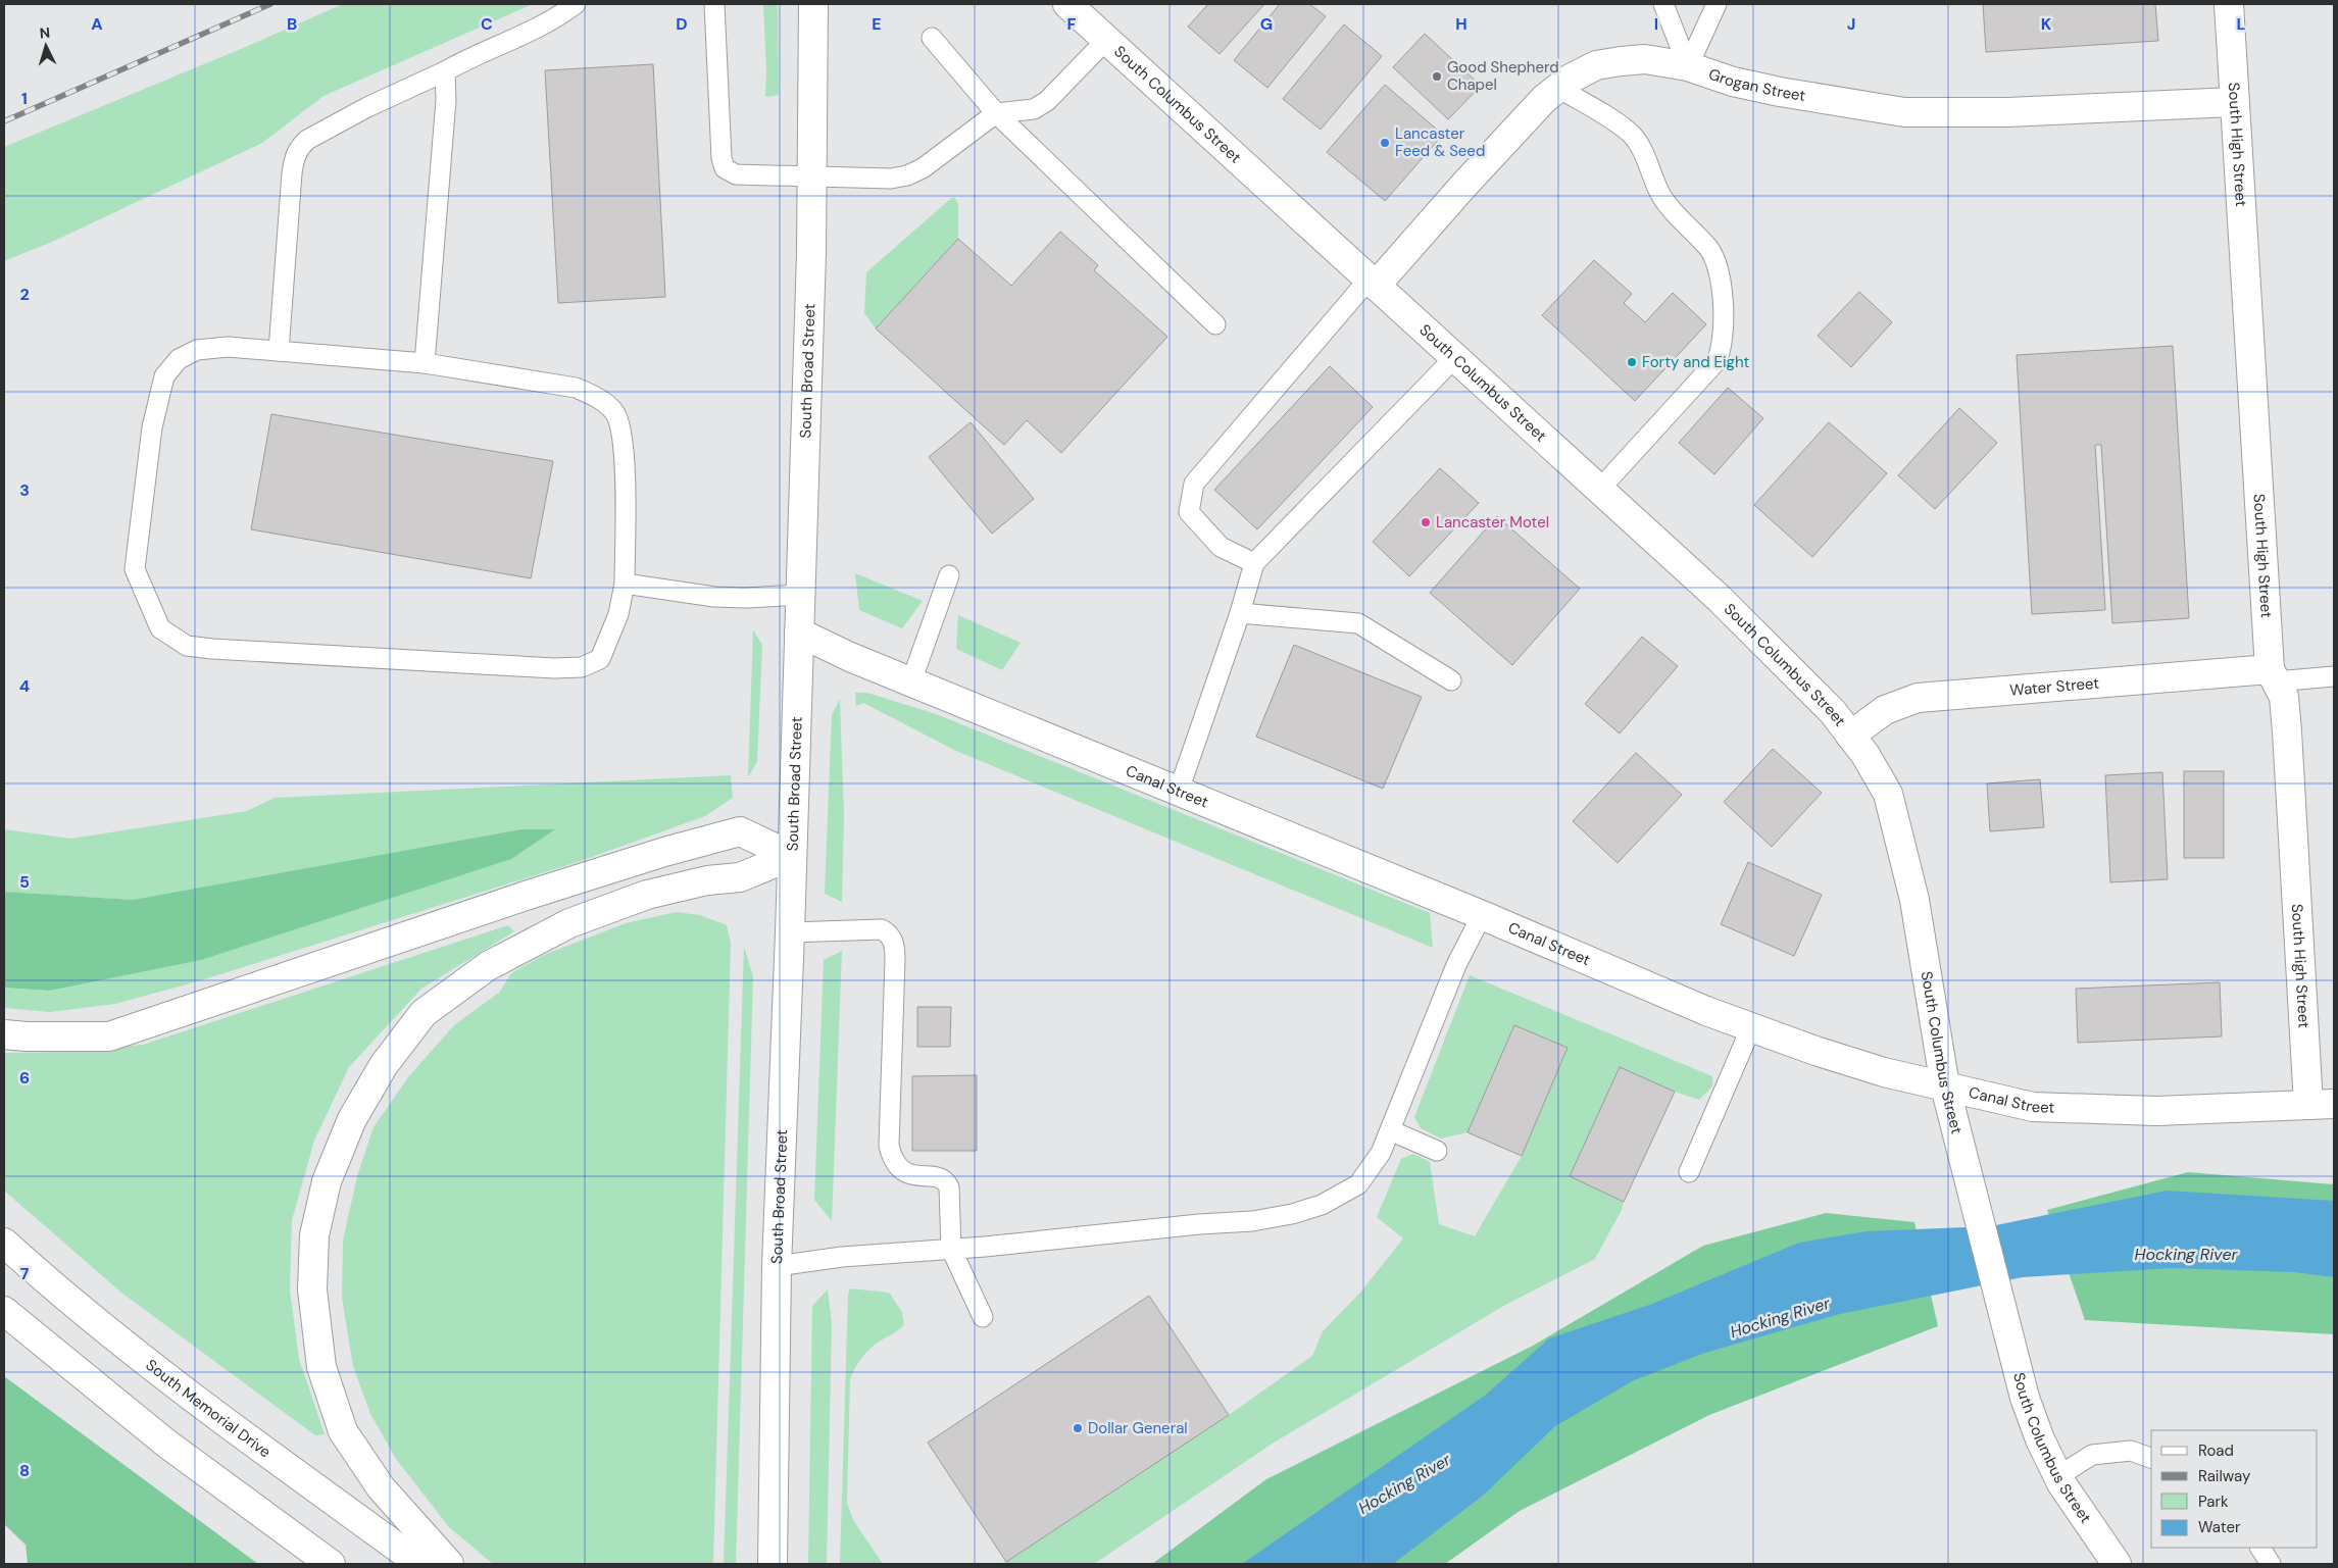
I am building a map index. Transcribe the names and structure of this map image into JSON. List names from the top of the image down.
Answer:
{
  "streets": {
    "main road": [
      "Grogan Street",
      "South Columbus Street",
      "South High Street",
      "South Broad Street",
      "Water Street",
      "Canal Street",
      "South Memorial Drive"
    ]
  },
  "crossings": [
    ["Grogan Street", "South Columbus Street"],
    ["Grogan Street", "South High Street"],
    ["South Columbus Street", "Water Street"],
    ["South Columbus Street", "Canal Street"],
    ["South High Street", "Water Street"],
    ["South High Street", "Canal Street"],
    ["South Broad Street", "Canal Street"]
  ],
  "water": ["Hocking River"],
  "places": [
    "Good Shepherd Chapel",
    "Lancaster Feed & Seed",
    "Forty and Eight",
    "Lancaster Motel",
    "Dollar General"
  ],
  "legend": [
    "Road",
    "Railway",
    "Park",
    "Water"
  ],
  "north": "top",
  "grid": {
    "columns": [
      "A",
      "B",
      "C",
      "D",
      "E",
      "F",
      "G",
      "H",
      "I",
      "J",
      "K",
      "L"
    ],
    "rows": [
      "1",
      "2",
      "3",
      "4",
      "5",
      "6",
      "7",
      "8"
    ]
  }
}
